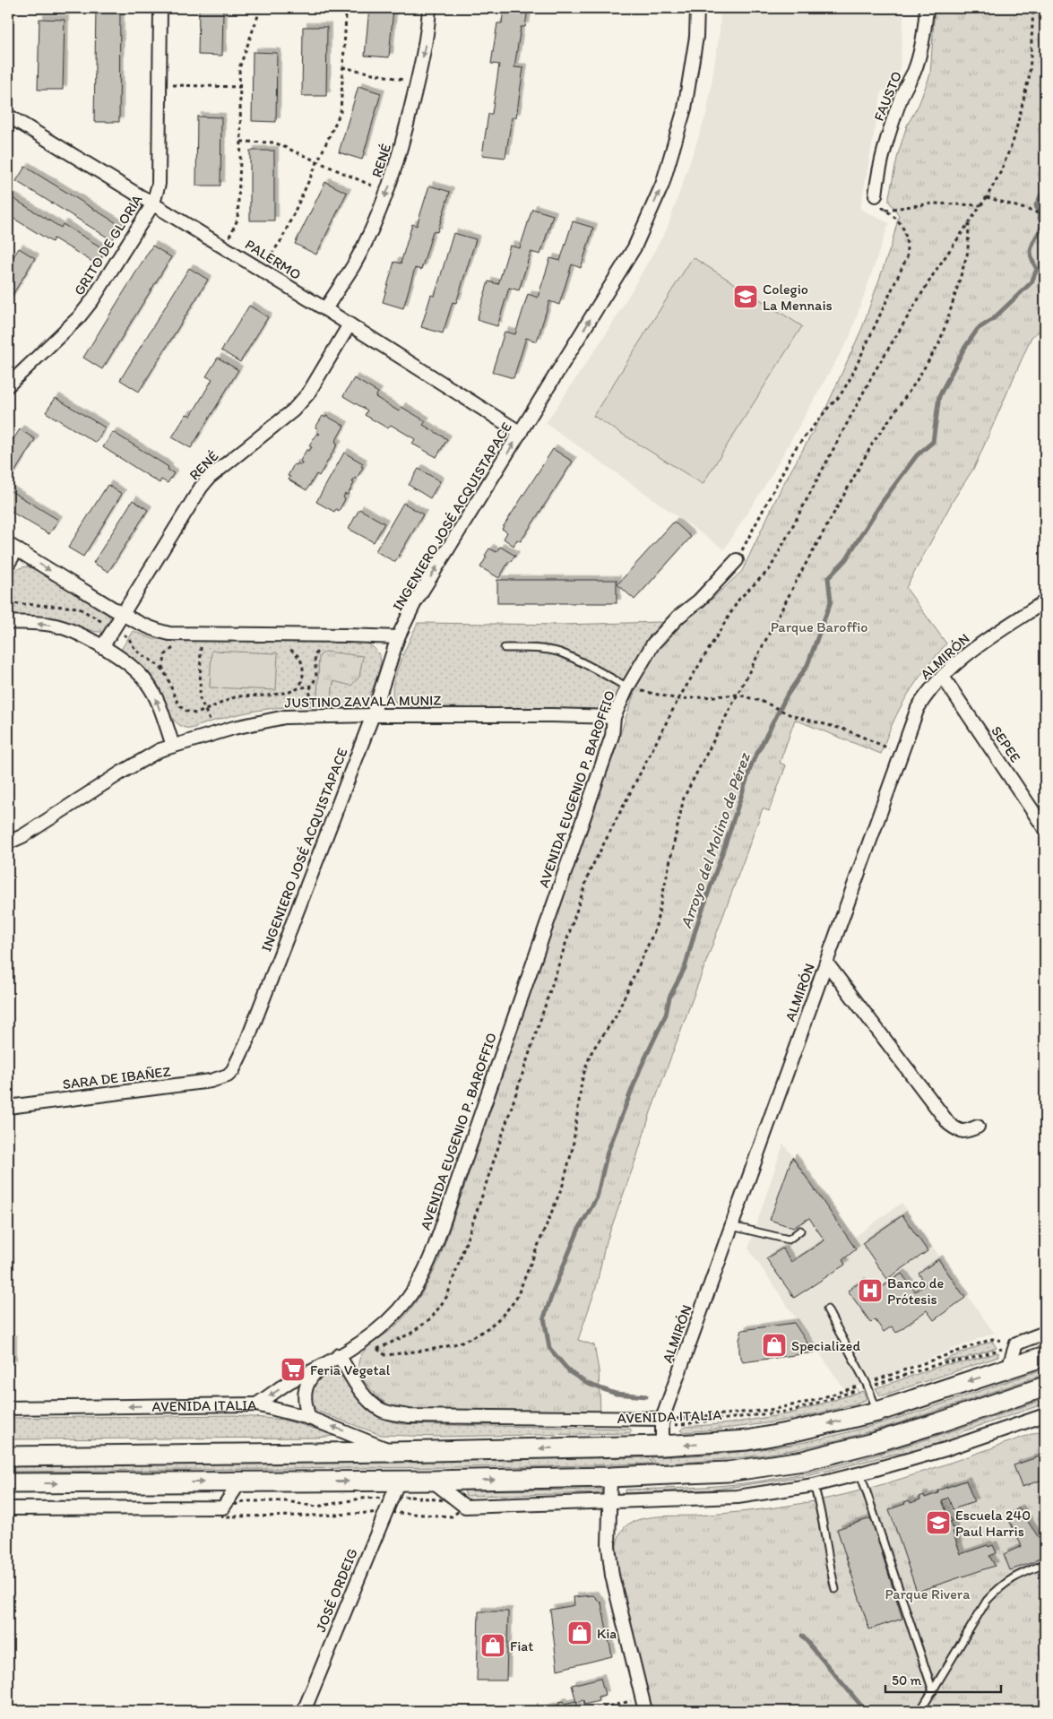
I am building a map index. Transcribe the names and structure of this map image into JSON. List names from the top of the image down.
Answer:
{
  "streets": {
    "main road": ["AVENIDA ITALIA"],
    "street": [
      "FAUSTO",
      "RENÉ",
      "GRITO DE GLORIA",
      "PALERMO",
      "INGENIERO JOSÉ ACQUISTAPACE",
      "ALMIRÓN",
      "JUSTINO ZAVALA MUNIZ",
      "SEPEE",
      "AVENIDA EUGENIO P. BAROFFIO",
      "SARA DE IBAÑEZ",
      "JOSÉ ORDEIG"
    ]
  },
  "crossings": [
    ["RENÉ", "PALERMO"],
    ["GRITO DE GLORIA", "PALERMO"],
    ["PALERMO", "INGENIERO JOSÉ ACQUISTAPACE"],
    ["INGENIERO JOSÉ ACQUISTAPACE", "JUSTINO ZAVALA MUNIZ"],
    ["INGENIERO JOSÉ ACQUISTAPACE", "SARA DE IBAÑEZ"],
    ["ALMIRÓN", "SEPEE"],
    ["ALMIRÓN", "AVENIDA ITALIA"],
    ["JUSTINO ZAVALA MUNIZ", "AVENIDA EUGENIO P. BAROFFIO"],
    ["AVENIDA EUGENIO P. BAROFFIO", "AVENIDA ITALIA"]
  ],
  "one_way": ["INGENIERO JOSÉ ACQUISTAPACE"],
  "water": ["Arroyo del Molino de Pérez"],
  "parks": ["Parque Baroffio", "Parque Rivera"],
  "places": {
    "school or university": ["Colegio La Mennais", "Escuela 240 Paul Harris"],
    "hospital": ["Banco de Prótesis"],
    "shop": ["Specialized", "Kia", "Fiat"],
    "supermarket": ["Feria Vegetal"]
  },
  "scale_bar": "50 m"
}
